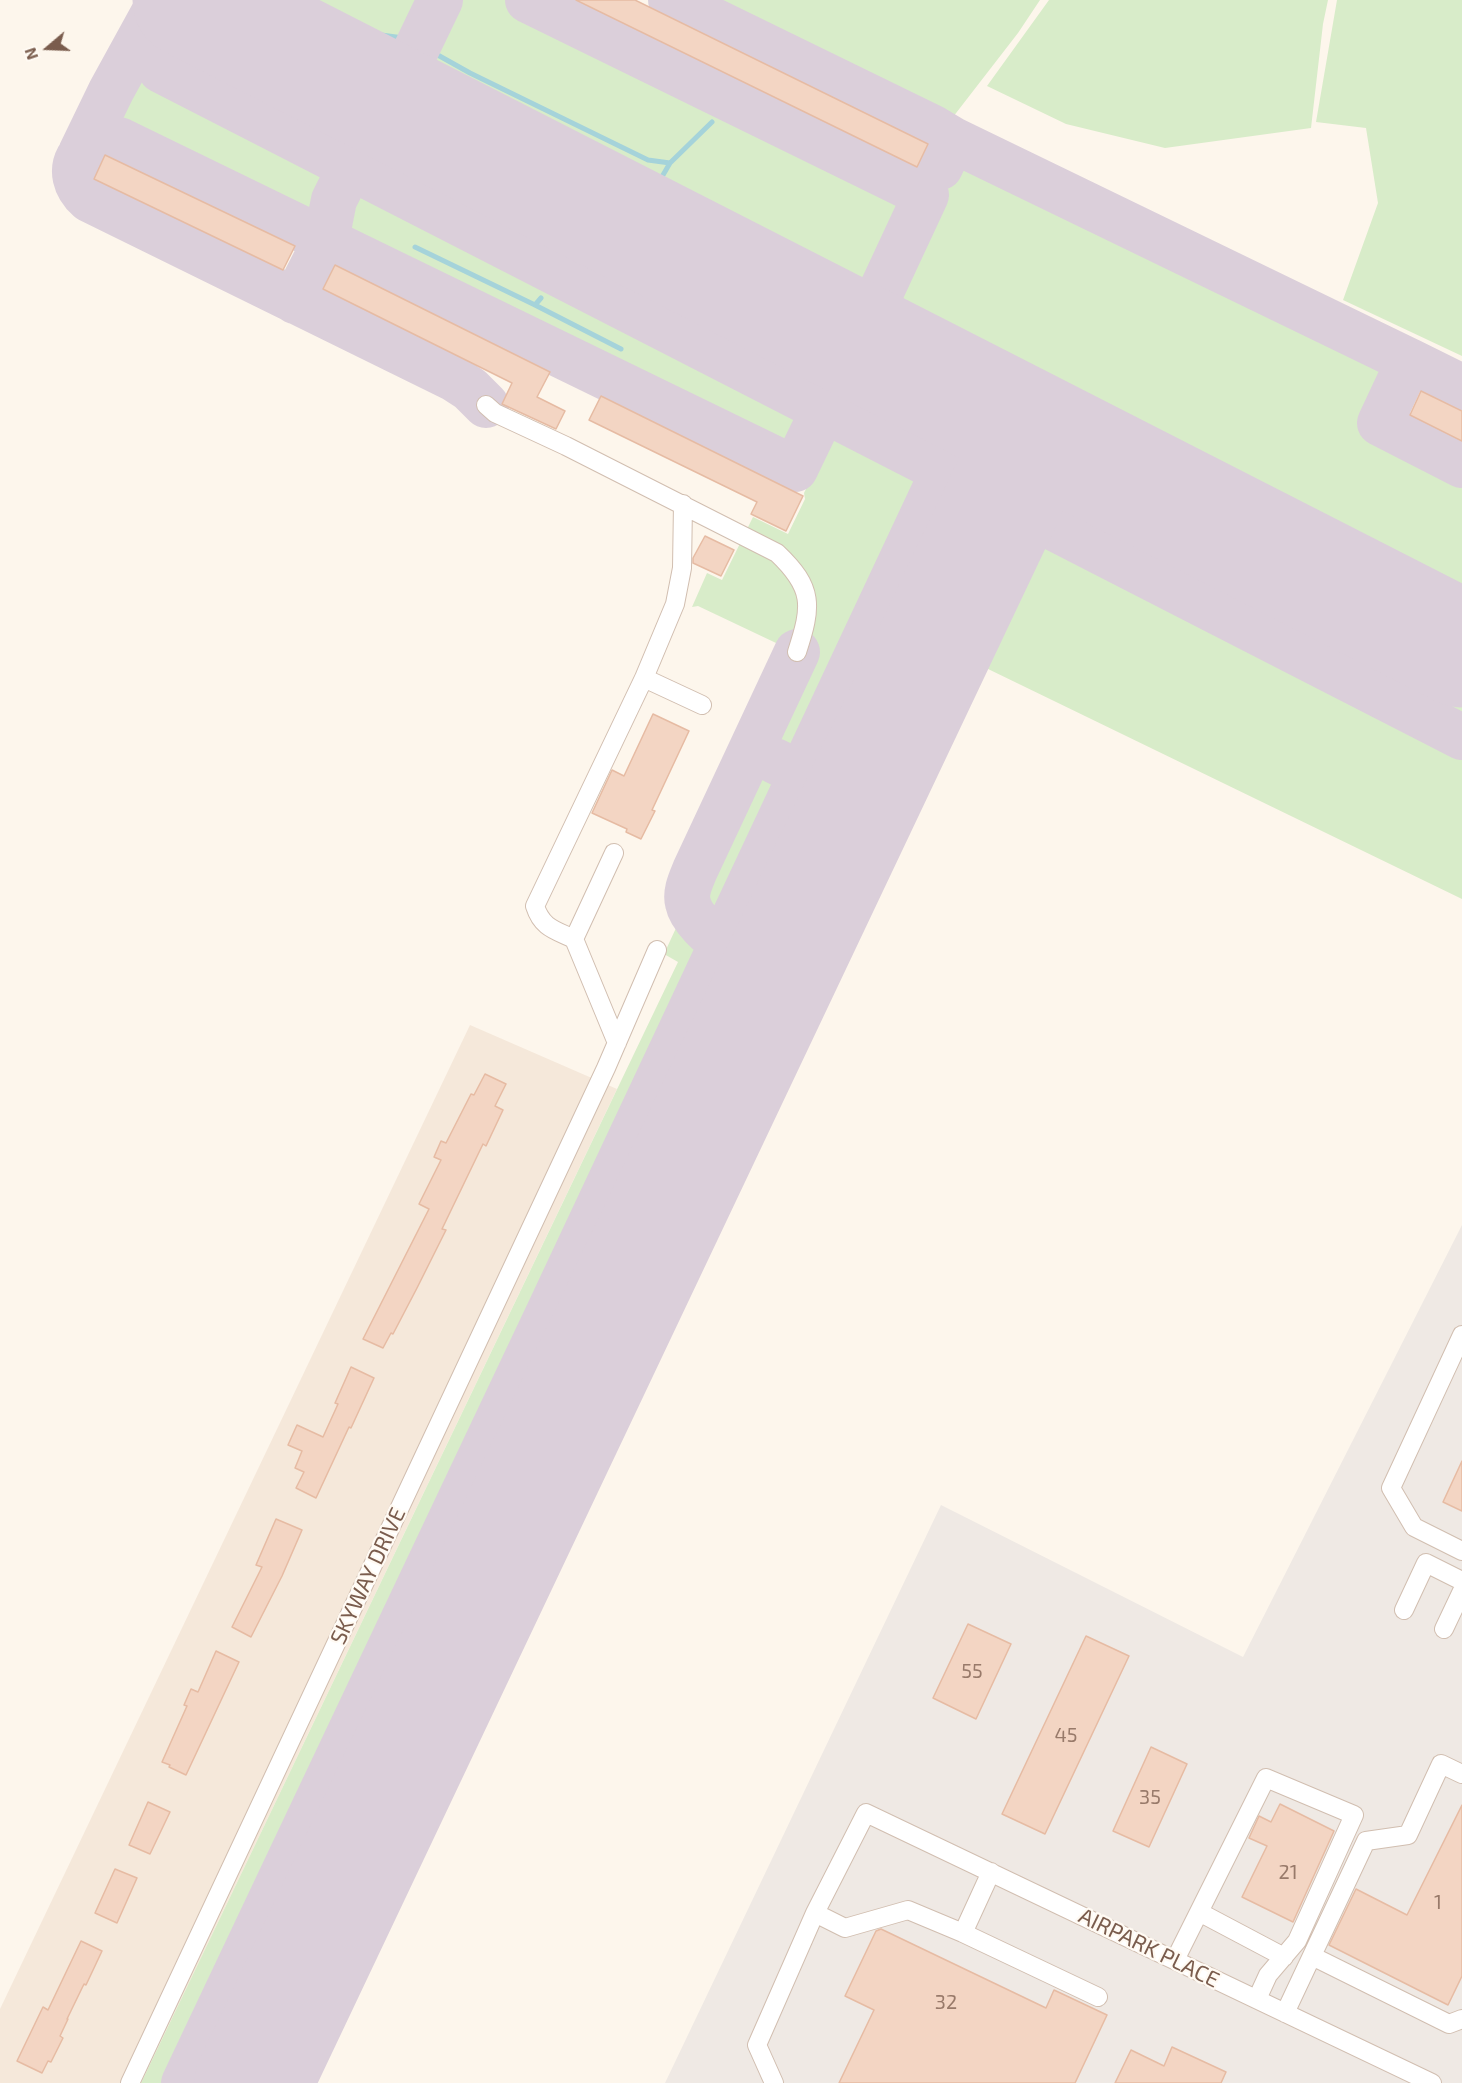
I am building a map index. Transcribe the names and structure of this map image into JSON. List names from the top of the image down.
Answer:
{
  "streets": {
    "street": ["SKYWAY DRIVE", "AIRPARK PLACE"]
  },
  "house_numbers": [
    "55",
    "45",
    "35",
    "21",
    "1",
    "32"
  ],
  "north": "left"
}
